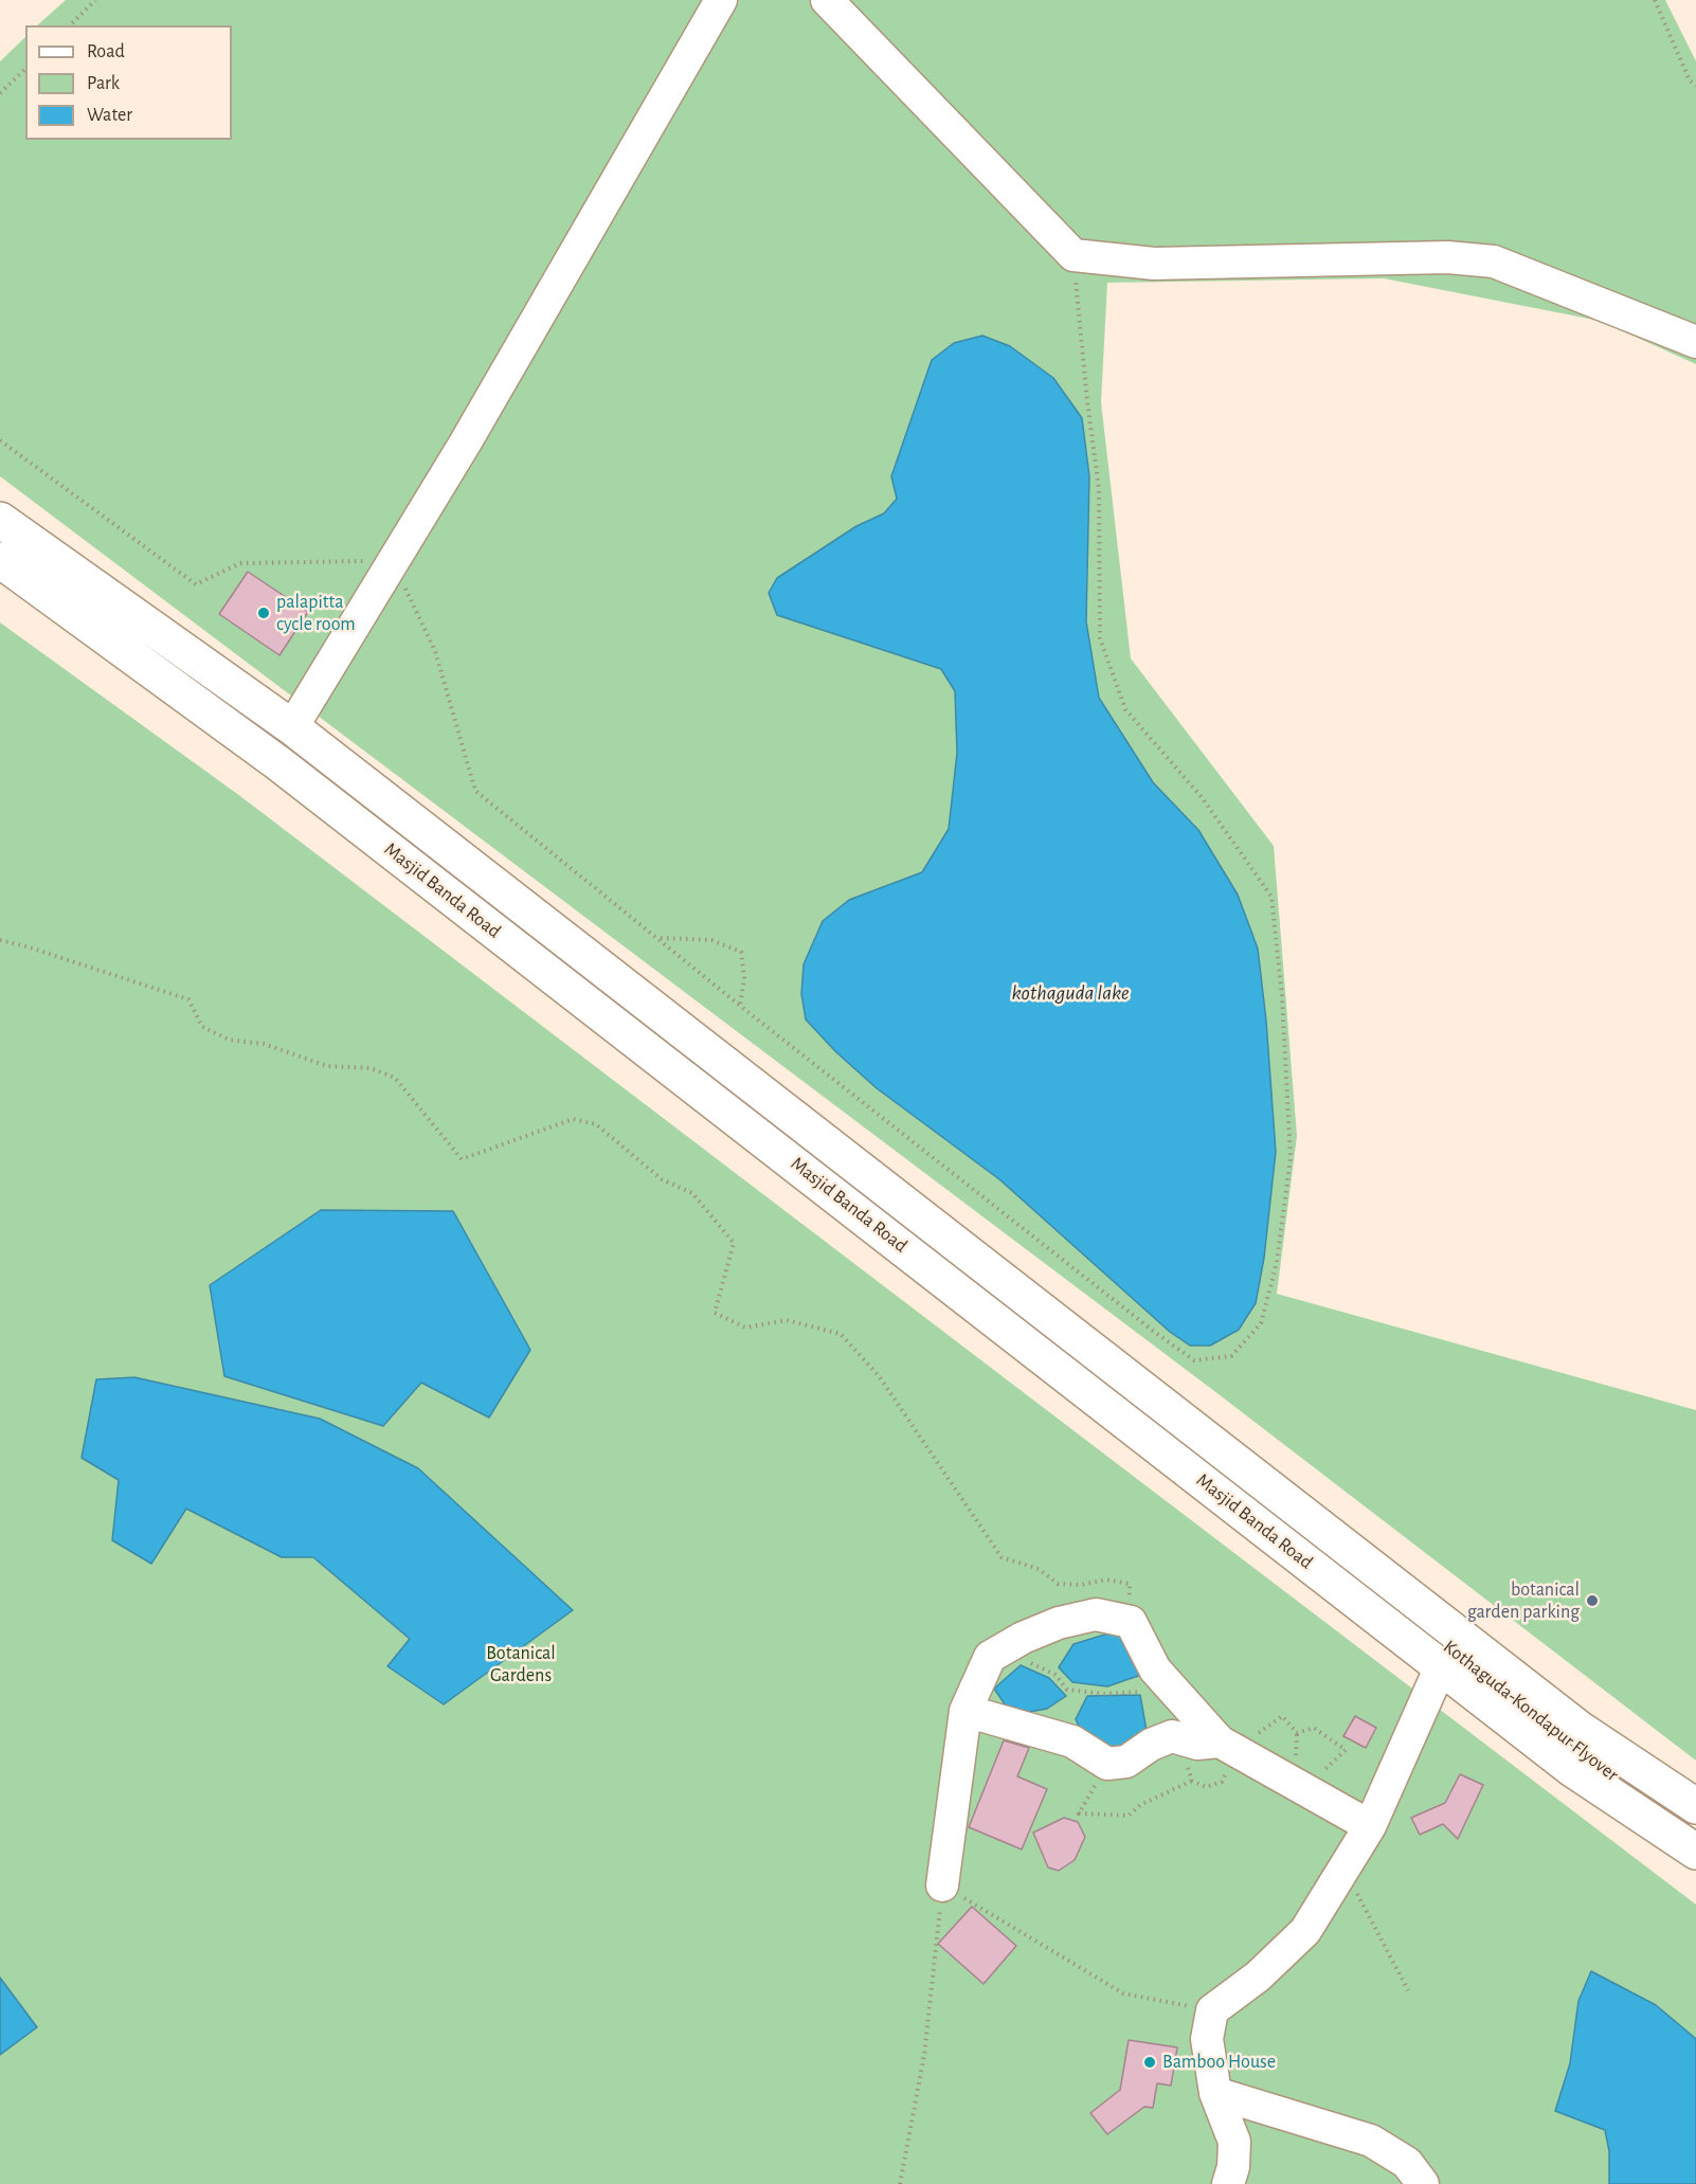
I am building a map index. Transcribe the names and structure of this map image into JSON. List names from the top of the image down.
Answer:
{
  "streets": {
    "main road": ["Masjid Banda Road", "Kothaguda-Kondapur Flyover"]
  },
  "crossings": [
    ["Masjid Banda Road", "Kothaguda-Kondapur Flyover"]
  ],
  "water": ["kothaguda lake"],
  "parks": ["Botanical Gardens"],
  "places": ["palapitta cycle room", "botanical garden parking", "Bamboo House"],
  "legend": ["Road", "Park", "Water"]
}
